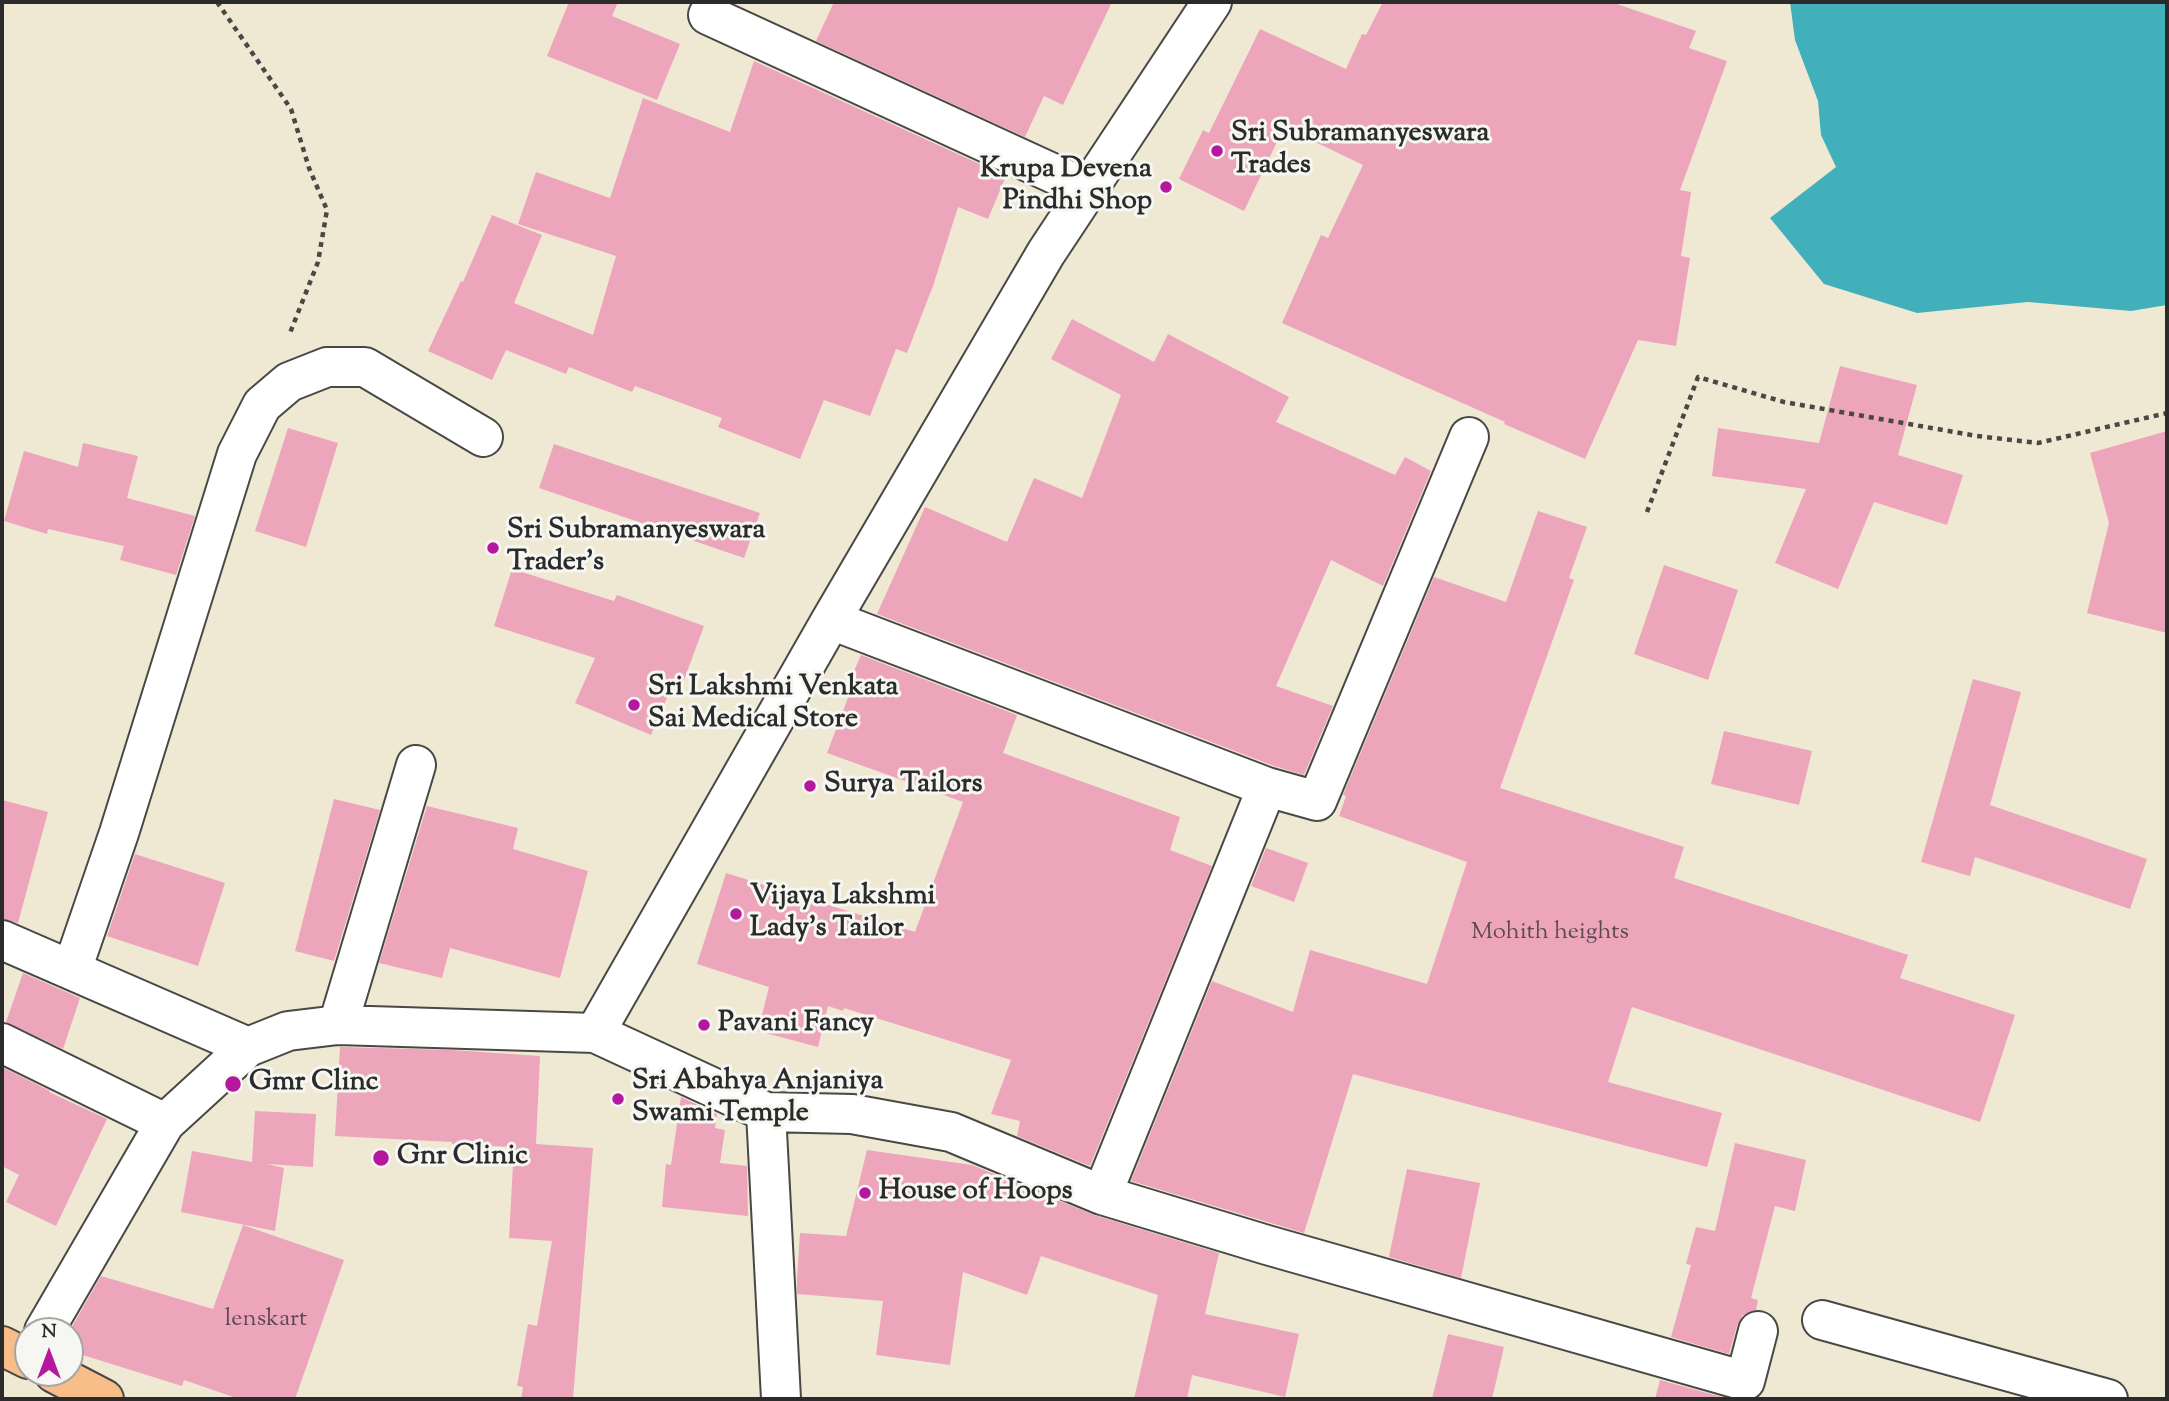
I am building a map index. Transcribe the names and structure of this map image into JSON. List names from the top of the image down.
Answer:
{
  "places": [
    "Sri Subramanyeswara Trades",
    "Krupa Devena Pindhi Shop",
    "Sri Subramanyeswara Trader's",
    "Sri Lakshmi Venkata Sai Medical Store",
    "Surya Tailors",
    "Vijaya Lakshmi Lady's Tailor",
    "Pavani Fancy",
    "Gmr Clinc",
    "Sri Abahya Anjaniya Swami Temple",
    "Gnr Clinic",
    "House of Hoops"
  ],
  "house_numbers": ["Mohith heights", "lenskart"],
  "north": "top"
}
